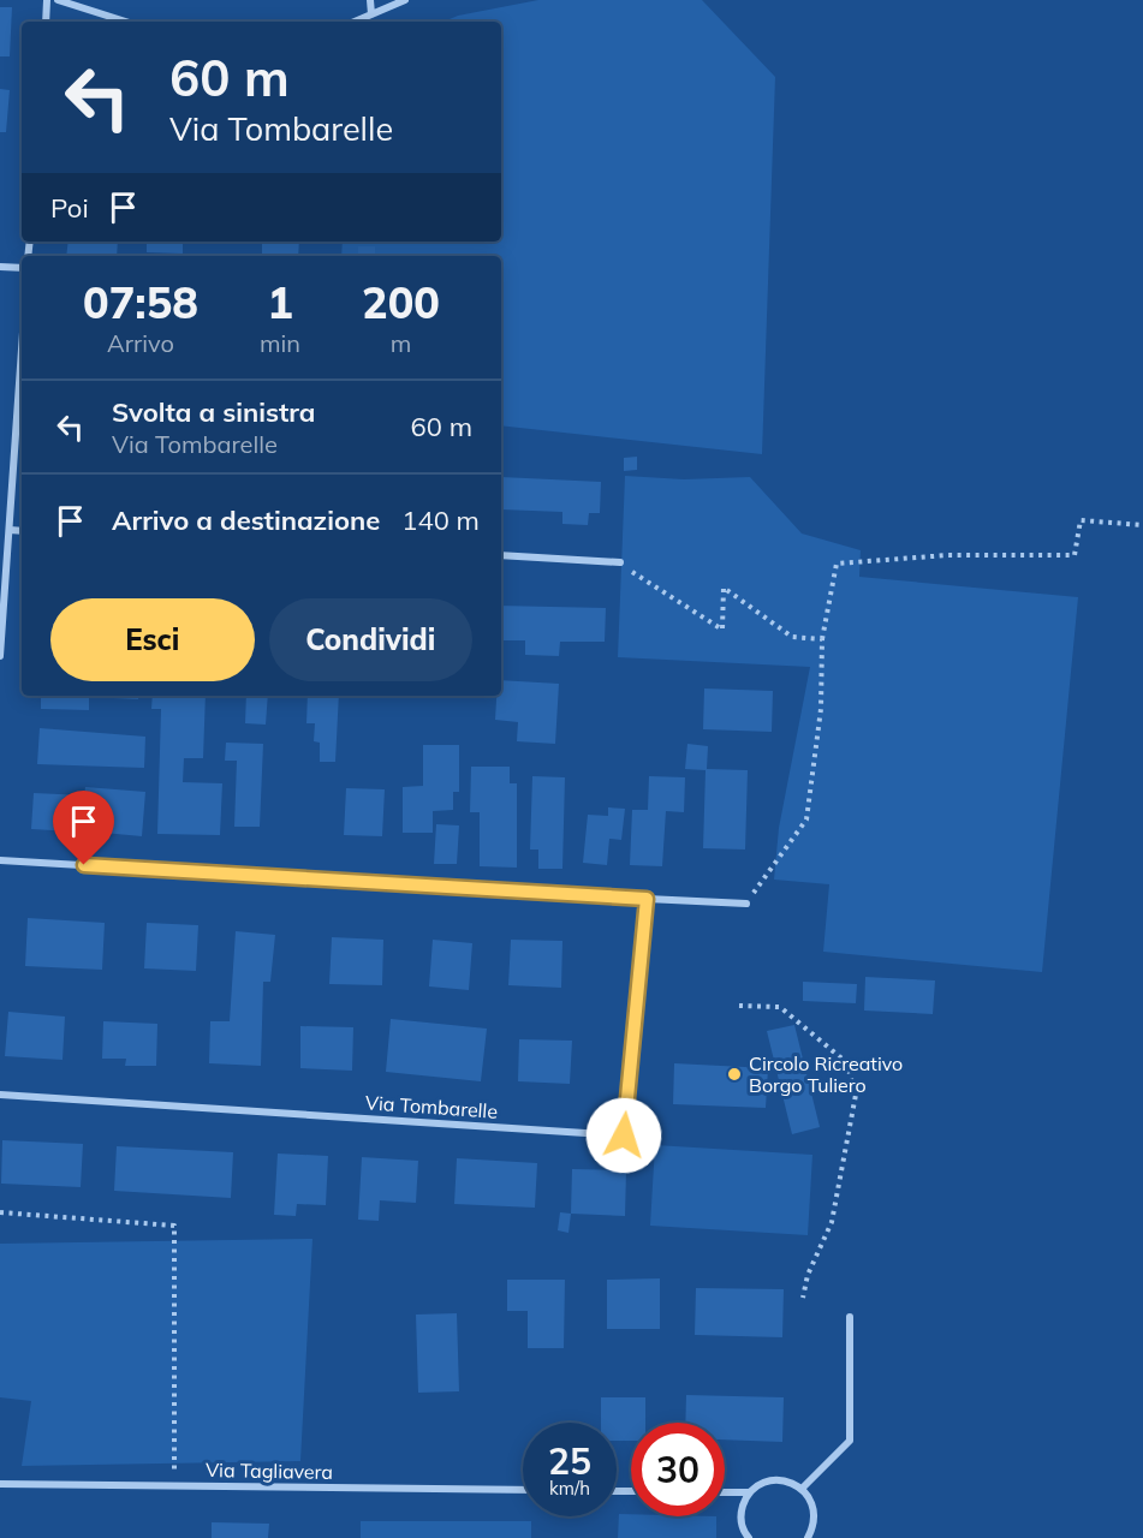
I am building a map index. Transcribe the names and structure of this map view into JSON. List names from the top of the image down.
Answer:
{
  "streets": {
    "street": ["Via Tombarelle", "Via Tagliavera"]
  },
  "places": ["Circolo Ricreativo Borgo Tuliero"],
  "page": {
    "turn": ["60 m", "Via Tombarelle"],
    "then": "Poi",
    "eta": [
      "07:58",
      "Arrivo",
      "1",
      "min",
      "200",
      "m"
    ],
    "list": [
      {
        "name": "Svolta a sinistra",
        "note": "Via Tombarelle",
        "value": "60 m"
      },
      {
        "name": "Arrivo a destinazione",
        "value": "140 m"
      }
    ],
    "buttons": ["Esci", "Condividi"],
    "speed": "25 km/h",
    "limit": "30"
  }
}
